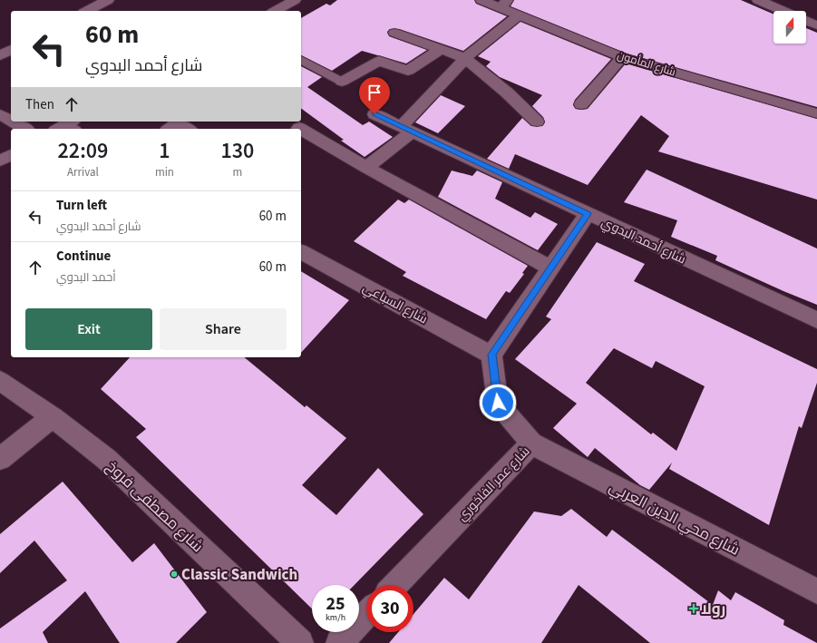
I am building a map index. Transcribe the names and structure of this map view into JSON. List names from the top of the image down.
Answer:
{
  "streets": {
    "street": [
      "شارع المأمون",
      "شارع أحمد البدوي",
      "شارع السباعي",
      "شارع عمر الفاخوري",
      "شارع مصطفى فروخ",
      "شارع محي الدين العربي"
    ]
  },
  "crossings": [
    ["شارع السباعي", "شارع عمر الفاخوري"],
    ["شارع عمر الفاخوري", "شارع محي الدين العربي"]
  ],
  "places": {
    "other": ["Classic Sandwich"],
    "health": ["رولا"]
  },
  "north": "top",
  "page": {
    "turn": ["60 m", "شارع أحمد البدوي"],
    "then": "Then",
    "eta": [
      "22:09",
      "Arrival",
      "1",
      "min",
      "130",
      "m"
    ],
    "list": [
      {
        "name": "Turn left",
        "note": "شارع أحمد البدوي",
        "value": "60 m"
      },
      {
        "name": "Continue",
        "note": "أحمد البدوي",
        "value": "60 m"
      }
    ],
    "buttons": ["Exit", "Share"],
    "speed": "25 km/h",
    "limit": "30"
  }
}
